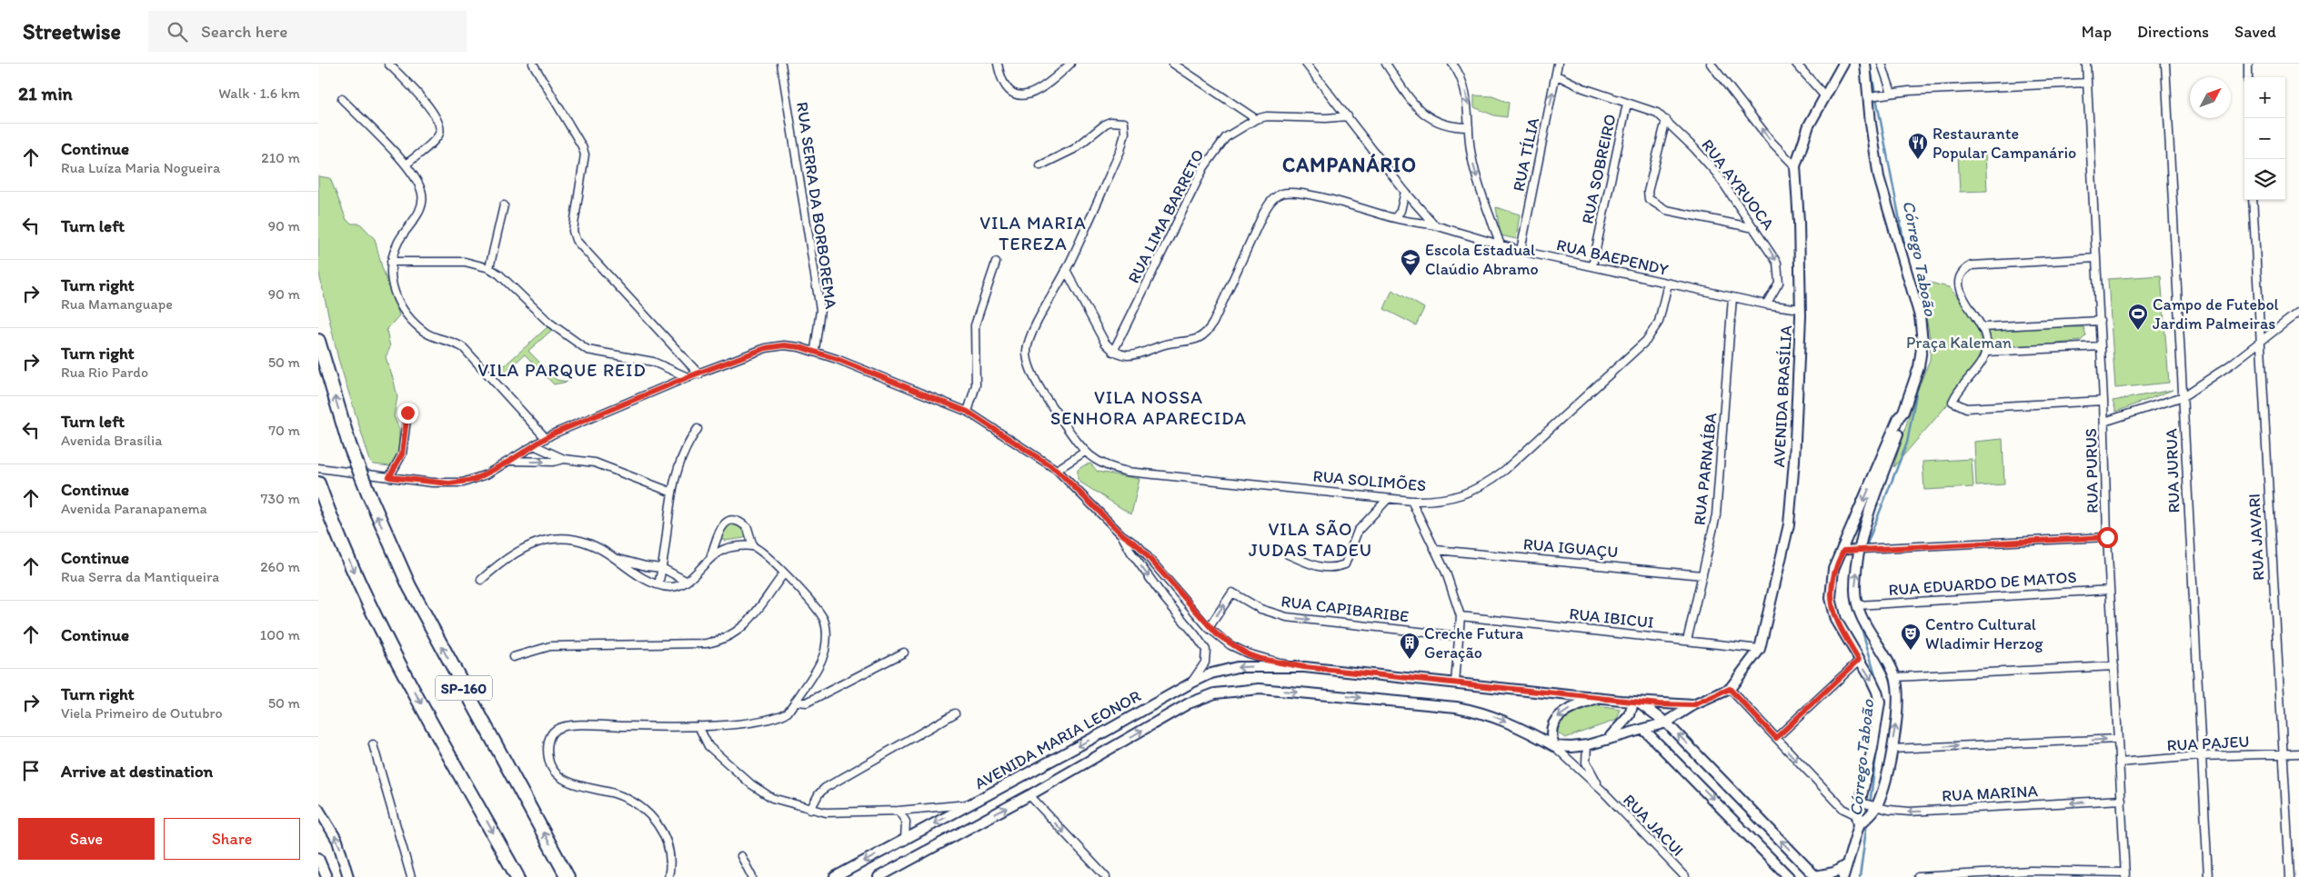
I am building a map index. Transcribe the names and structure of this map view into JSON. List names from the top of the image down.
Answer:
{
  "streets": {
    "highway": ["SP-160"],
    "street": [
      "RUA TÍLIA",
      "RUA SOBREIRO",
      "RUA AYRUOCA",
      "RUA SERRA DA BORBOREMA",
      "RUA LIMA BARRETO",
      "RUA BAEPENDY",
      "AVENIDA BRASÍLIA",
      "RUA PARNAÍBA",
      "RUA PURUS",
      "RUA JURUA",
      "RUA SOLIMÕES",
      "RUA JAVARI",
      "RUA IGUAÇU",
      "RUA EDUARDO DE MATOS",
      "RUA CAPIBARIBE",
      "RUA IBICUI",
      "AVENIDA MARIA LEONOR",
      "RUA PAJEU",
      "RUA MARINA",
      "RUA JACUI"
    ]
  },
  "crossings": [
    ["RUA TÍLIA", "RUA AYRUOCA"],
    ["RUA TÍLIA", "RUA BAEPENDY"],
    ["RUA SOBREIRO", "RUA AYRUOCA"],
    ["RUA SOBREIRO", "RUA BAEPENDY"],
    ["RUA AYRUOCA", "RUA BAEPENDY"],
    ["RUA LIMA BARRETO", "RUA BAEPENDY"],
    ["RUA BAEPENDY", "AVENIDA BRASÍLIA"],
    ["RUA BAEPENDY", "RUA PARNAÍBA"],
    ["RUA BAEPENDY", "RUA SOLIMÕES"],
    ["AVENIDA BRASÍLIA", "RUA IBICUI"],
    ["AVENIDA BRASÍLIA", "AVENIDA MARIA LEONOR"],
    ["AVENIDA BRASÍLIA", "RUA JACUI"],
    ["RUA PARNAÍBA", "RUA IGUAÇU"],
    ["RUA PARNAÍBA", "RUA IBICUI"],
    ["RUA PURUS", "RUA EDUARDO DE MATOS"],
    ["RUA PURUS", "RUA PAJEU"],
    ["RUA PURUS", "RUA MARINA"],
    ["RUA JURUA", "RUA PAJEU"],
    ["RUA JAVARI", "RUA PAJEU"],
    ["AVENIDA MARIA LEONOR", "RUA JACUI"]
  ],
  "one_way": ["RUA TÍLIA", "RUA MARINA"],
  "districts": [
    "CAMPANÁRIO",
    "VILA MARIA TEREZA",
    "VILA PARQUE REID",
    "VILA NOSSA SENHORA APARECIDA",
    "VILA SÃO JUDAS TADEU"
  ],
  "water": ["Córrego Taboão"],
  "parks": ["Praça Kaleman"],
  "places": {
    "restaurant": ["Restaurante Popular Campanário"],
    "school or university": ["Escola Estadual Claúdio Abramo"],
    "sports": ["Campo de Futebol Jardim Palmeiras"],
    "theatre": ["Centro Cultural Wladimir Herzog"],
    "building": ["Creche Futura Geração"]
  },
  "north": "top right",
  "page": {
    "header": "Streetwise",
    "search": "Search here",
    "nav": ["Map", "Directions", "Saved"],
    "heading": ["21 min", "Walk · 1.6 km"],
    "map_buttons": ["+", "−"],
    "list": [
      ["Continue", "Rua Luíza Maria Nogueira", "210 m"],
      ["Turn left", "90 m"],
      ["Turn right", "Rua Mamanguape", "90 m"],
      ["Turn right", "Rua Rio Pardo", "50 m"],
      ["Turn left", "Avenida Brasília", "70 m"],
      ["Continue", "Avenida Paranapanema", "730 m"],
      ["Continue", "Rua Serra da Mantiqueira", "260 m"],
      ["Continue", "100 m"],
      ["Turn right", "Viela Primeiro de Outubro", "50 m"],
      "Arrive at destination"
    ],
    "buttons": ["Save", "Share"]
  }
}
